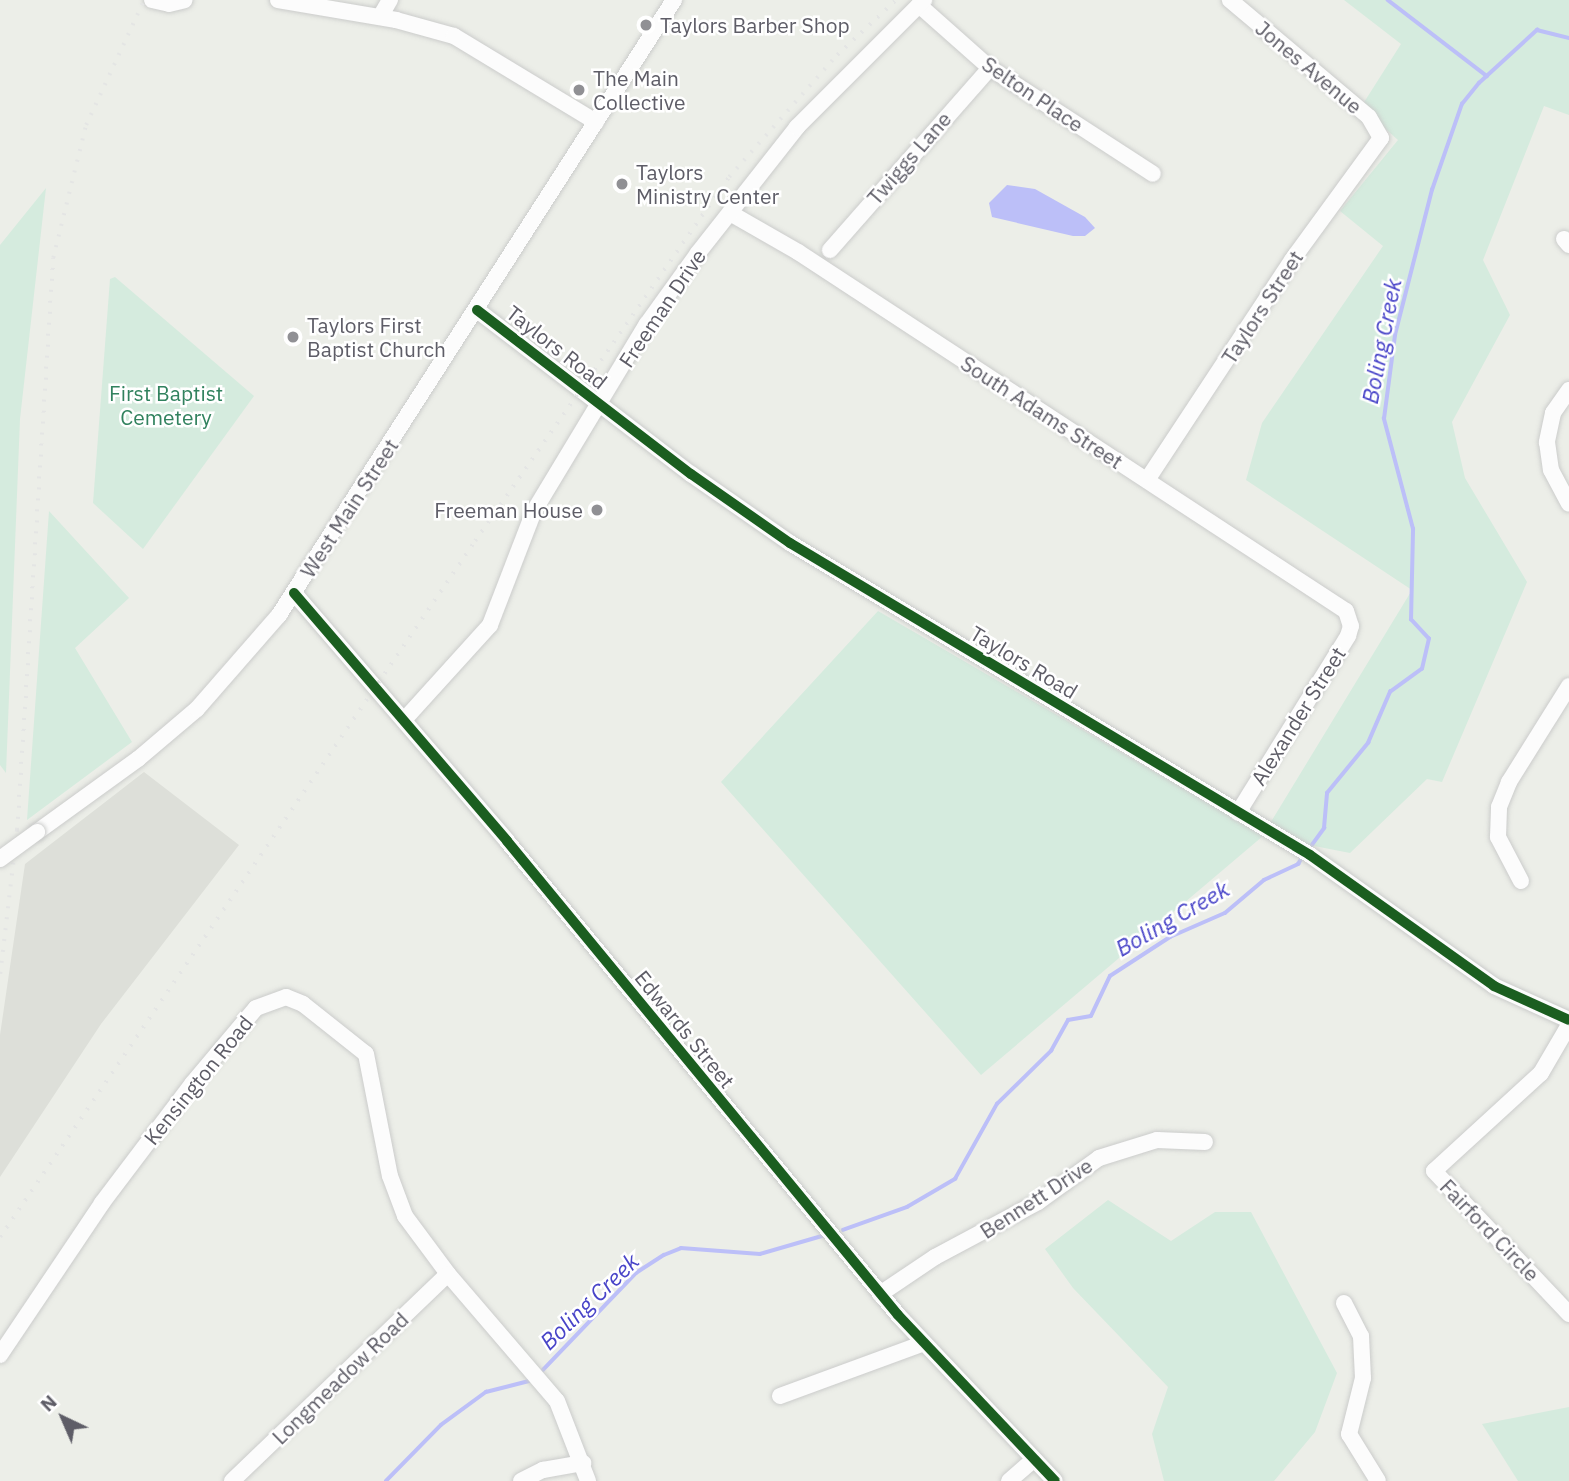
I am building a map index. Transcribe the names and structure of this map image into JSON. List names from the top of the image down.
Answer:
{
  "streets": {
    "street": [
      "Jones Avenue",
      "Selton Place",
      "Twiggs Lane",
      "Taylors Street",
      "Freeman Drive",
      "Taylors Road",
      "South Adams Street",
      "West Main Street",
      "Alexander Street",
      "Edwards Street",
      "Kensington Road",
      "Bennett Drive",
      "Fairford Circle",
      "Longmeadow Road"
    ]
  },
  "crossings": [
    ["Jones Avenue", "Taylors Street"],
    ["Selton Place", "Twiggs Lane"],
    ["Selton Place", "Freeman Drive"],
    ["Taylors Street", "South Adams Street"],
    ["Freeman Drive", "Taylors Road"],
    ["Freeman Drive", "South Adams Street"],
    ["Freeman Drive", "Edwards Street"],
    ["Taylors Road", "West Main Street"],
    ["Taylors Road", "Alexander Street"],
    ["South Adams Street", "Alexander Street"],
    ["West Main Street", "Edwards Street"],
    ["Edwards Street", "Bennett Drive"],
    ["Kensington Road", "Longmeadow Road"]
  ],
  "water": ["Boling Creek"],
  "parks": ["First Baptist Cemetery"],
  "places": [
    "Taylors Barber Shop",
    "The Main Collective",
    "Taylors Ministry Center",
    "Taylors First Baptist Church",
    "Freeman House"
  ],
  "north": "top left"
}
